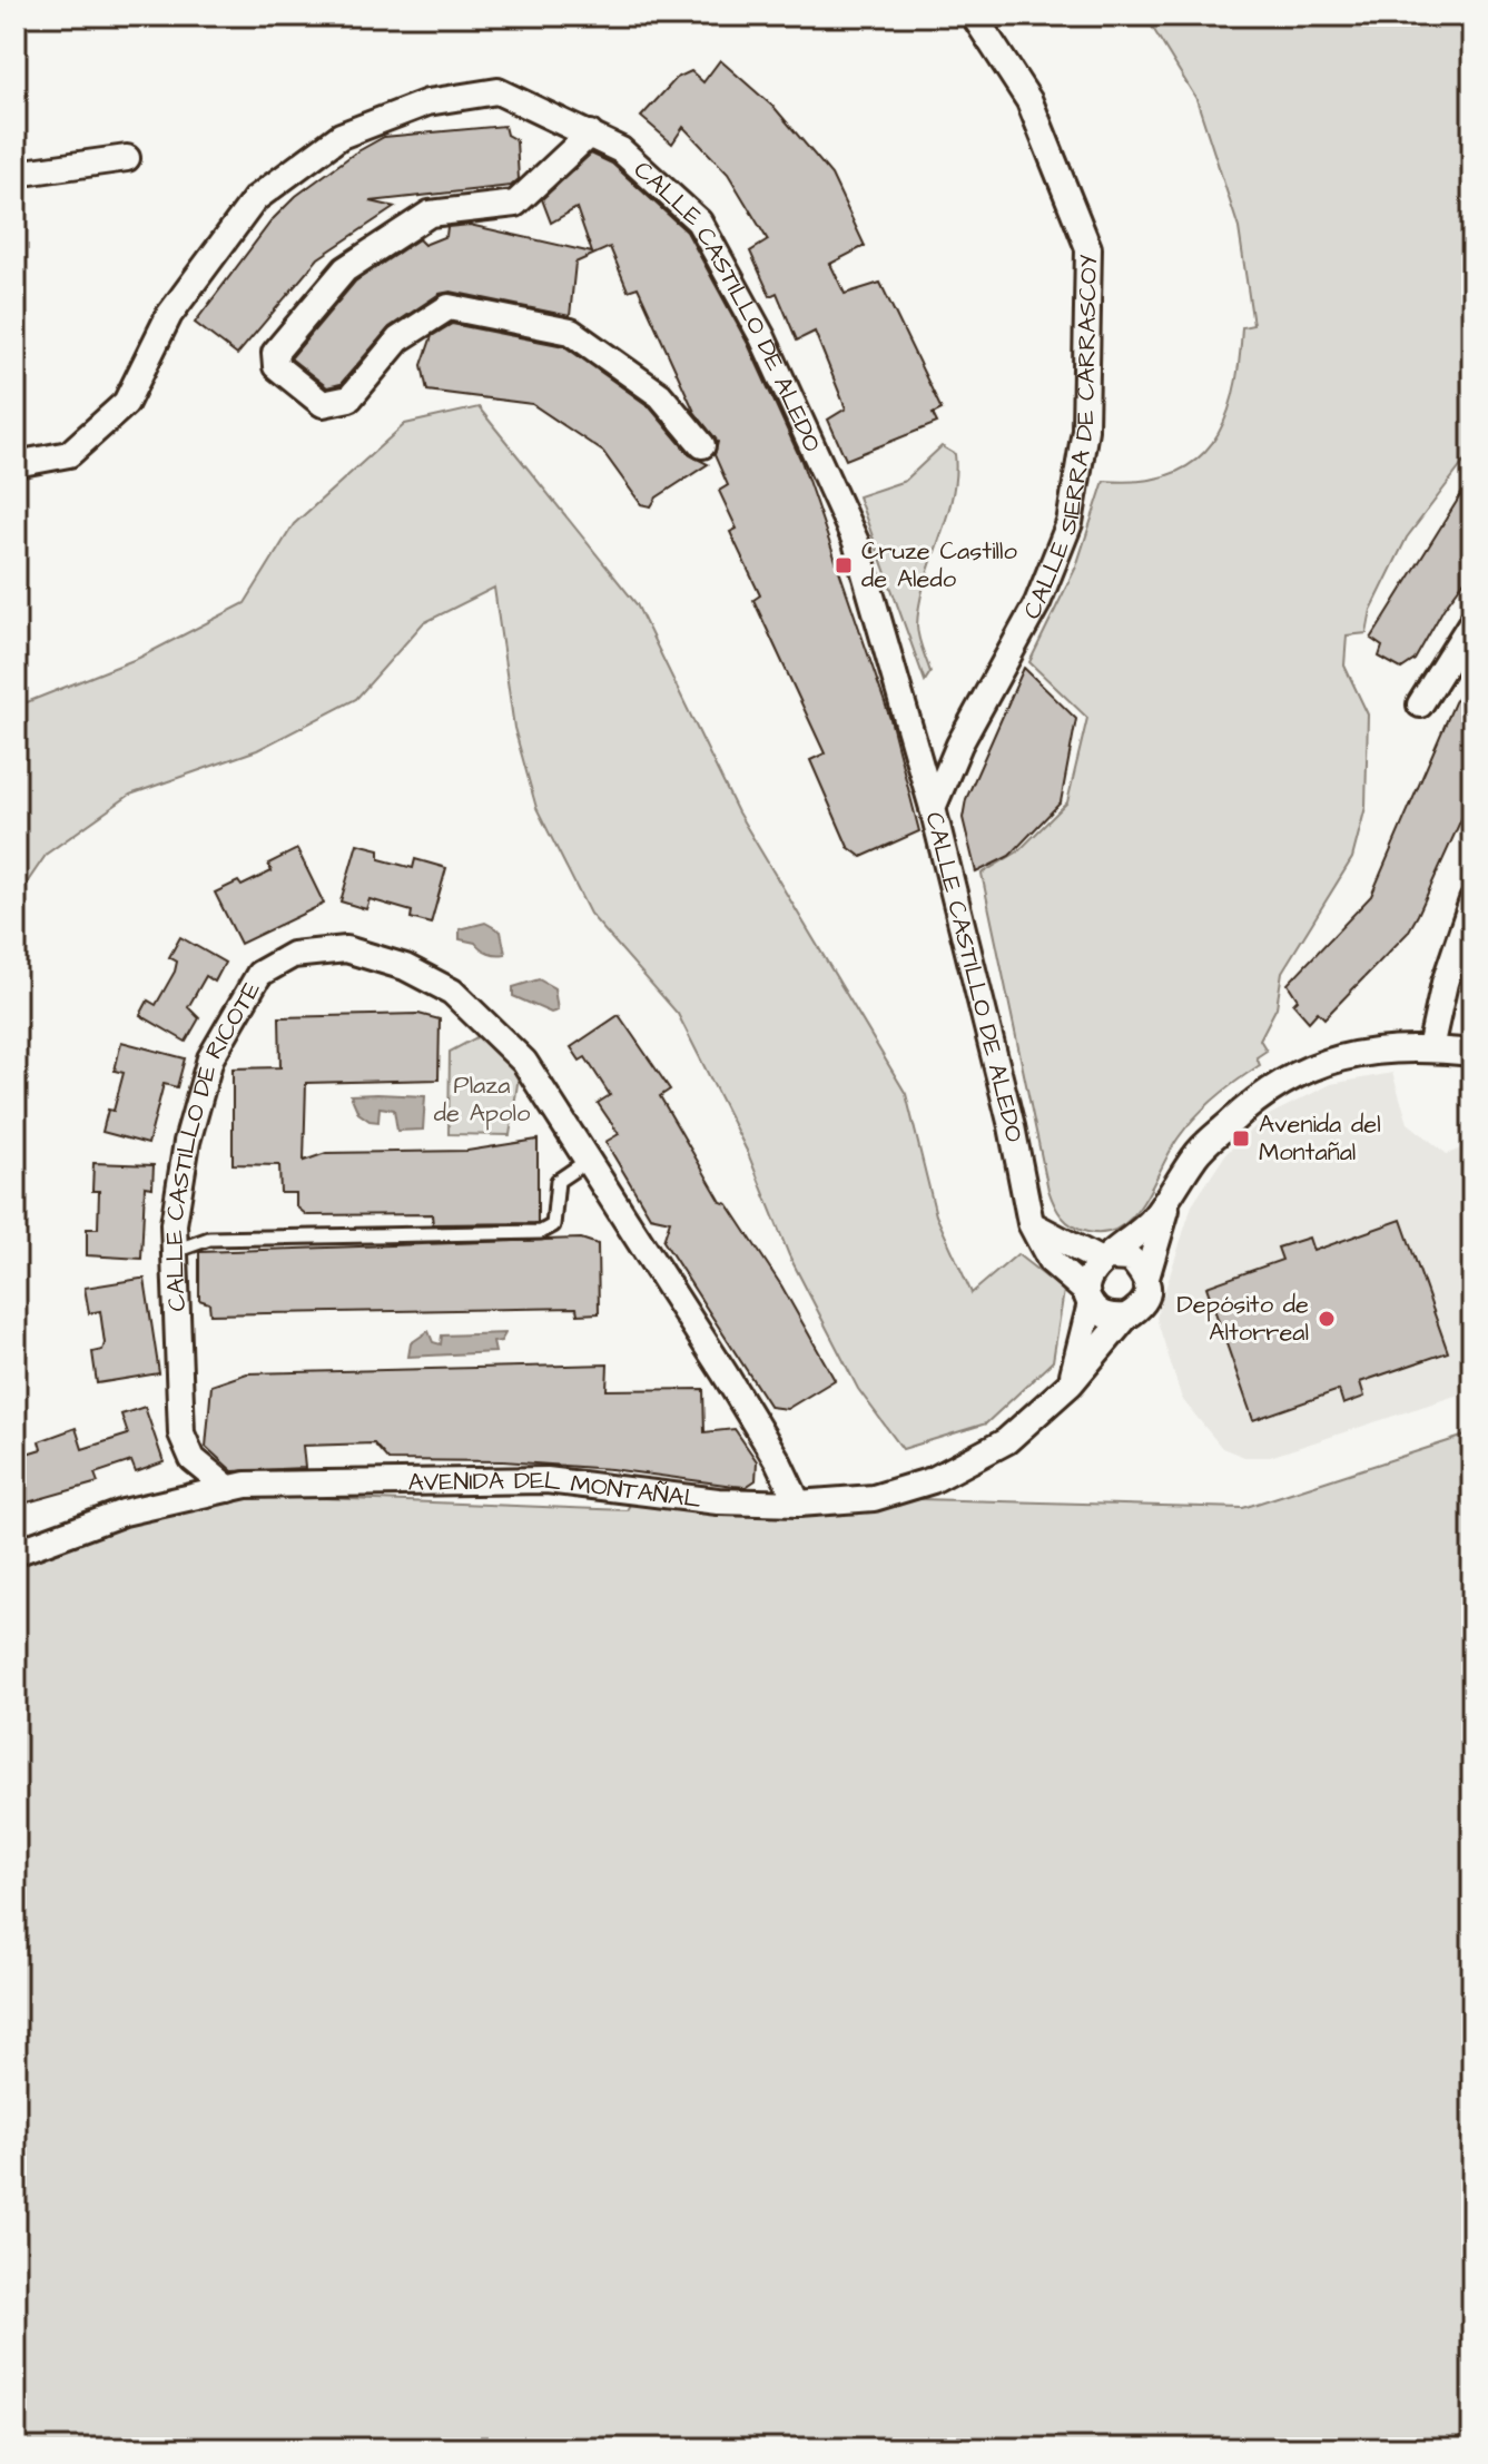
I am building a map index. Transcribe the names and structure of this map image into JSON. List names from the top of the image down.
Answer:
{
  "streets": {
    "street": [
      "CALLE CASTILLO DE ALEDO",
      "CALLE SIERRA DE CARRASCOY",
      "CALLE CASTILLO DE RICOTE",
      "AVENIDA DEL MONTAÑAL"
    ]
  },
  "crossings": [
    ["CALLE CASTILLO DE ALEDO", "CALLE SIERRA DE CARRASCOY"],
    ["CALLE CASTILLO DE ALEDO", "AVENIDA DEL MONTAÑAL"],
    ["CALLE CASTILLO DE RICOTE", "AVENIDA DEL MONTAÑAL"]
  ],
  "parks": ["Plaza de Apolo"],
  "places": {
    "transit": ["Cruze Castillo de Aledo", "Avenida del Montañal"],
    "other": ["Depósito de Altorreal"]
  }
}
